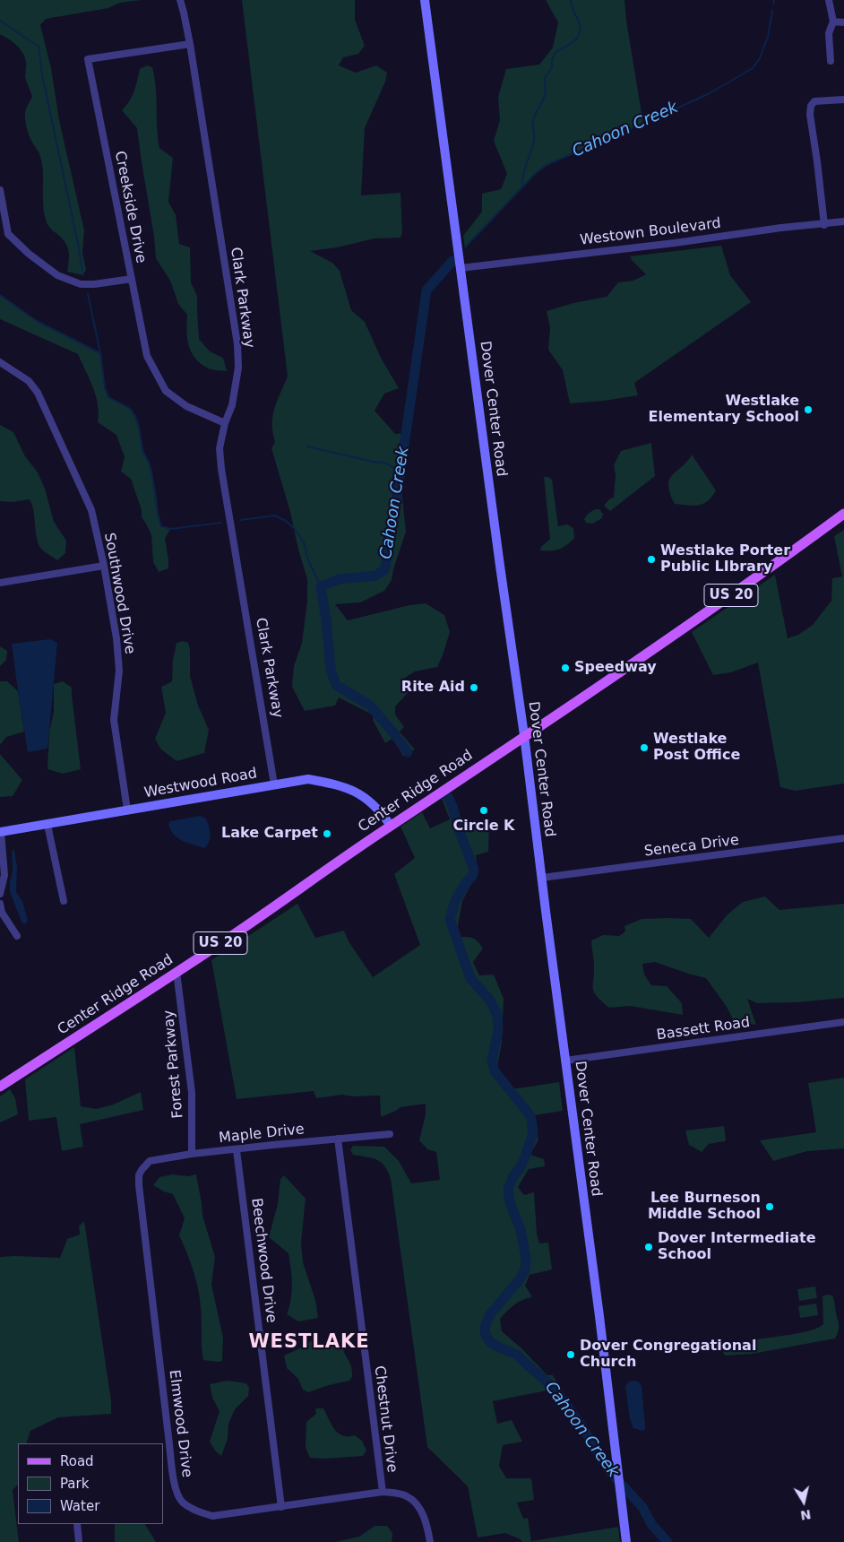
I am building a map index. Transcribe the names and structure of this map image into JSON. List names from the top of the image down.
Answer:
{
  "streets": {
    "main road": ["US 20", "Center Ridge Road"],
    "street": [
      "Creekside Drive",
      "Westown Boulevard",
      "Clark Parkway",
      "Dover Center Road",
      "Southwood Drive",
      "Westwood Road",
      "Seneca Drive",
      "Bassett Road",
      "Forest Parkway",
      "Maple Drive",
      "Beechwood Drive",
      "Chestnut Drive",
      "Elmwood Drive"
    ]
  },
  "crossings": [
    ["Creekside Drive", "Clark Parkway"],
    ["Westown Boulevard", "Dover Center Road"],
    ["Clark Parkway", "Westwood Road"],
    ["Dover Center Road", "Center Ridge Road"],
    ["Dover Center Road", "Seneca Drive"],
    ["Dover Center Road", "Bassett Road"],
    ["Southwood Drive", "Westwood Road"],
    ["Westwood Road", "Center Ridge Road"],
    ["Center Ridge Road", "Forest Parkway"],
    ["Forest Parkway", "Maple Drive"],
    ["Maple Drive", "Beechwood Drive"],
    ["Maple Drive", "Chestnut Drive"],
    ["Maple Drive", "Elmwood Drive"],
    ["Beechwood Drive", "Elmwood Drive"],
    ["Chestnut Drive", "Elmwood Drive"]
  ],
  "districts": ["WESTLAKE"],
  "water": ["Cahoon Creek"],
  "places": [
    "Westlake Elementary School",
    "Westlake Porter Public LIbrary",
    "Speedway",
    "Rite Aid",
    "Westlake Post Office",
    "Circle K",
    "Lake Carpet",
    "Lee Burneson Middle School",
    "Dover Intermediate School",
    "Dover Congregational Church"
  ],
  "legend": ["Road", "Park", "Water"],
  "north": "bottom"
}
